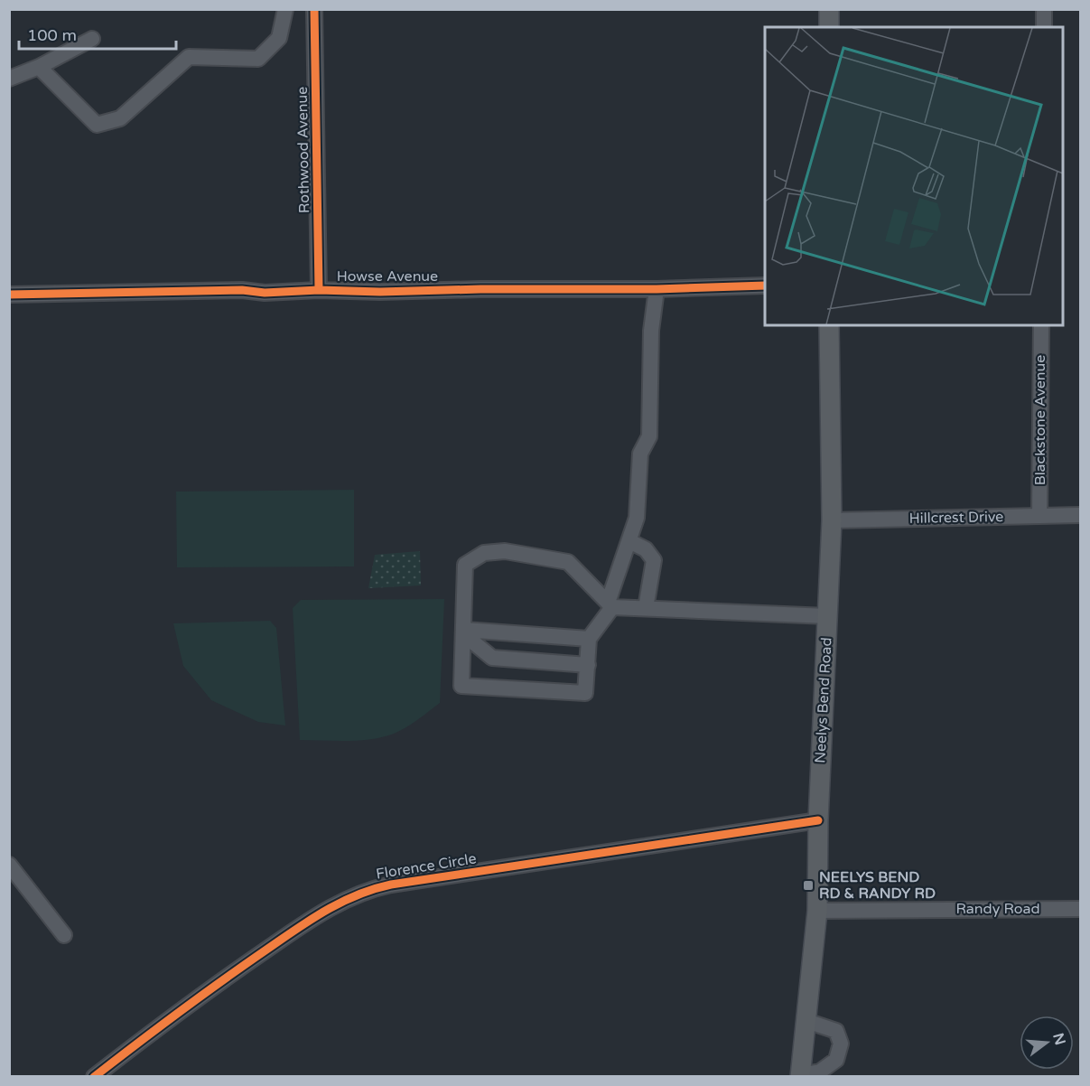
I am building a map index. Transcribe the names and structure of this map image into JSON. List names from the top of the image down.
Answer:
{
  "streets": {
    "main road": ["Neelys Bend Road"],
    "street": [
      "Rothwood Avenue",
      "Howse Avenue",
      "Blackstone Avenue",
      "Hillcrest Drive",
      "Florence Circle",
      "Randy Road"
    ]
  },
  "crossings": [
    ["Rothwood Avenue", "Howse Avenue"],
    ["Blackstone Avenue", "Hillcrest Drive"],
    ["Hillcrest Drive", "Neelys Bend Road"],
    ["Neelys Bend Road", "Florence Circle"],
    ["Neelys Bend Road", "Randy Road"]
  ],
  "places": {
    "transit": ["NEELYS BEND RD & RANDY RD"]
  },
  "scale_bar": "100 m",
  "north": "right"
}
